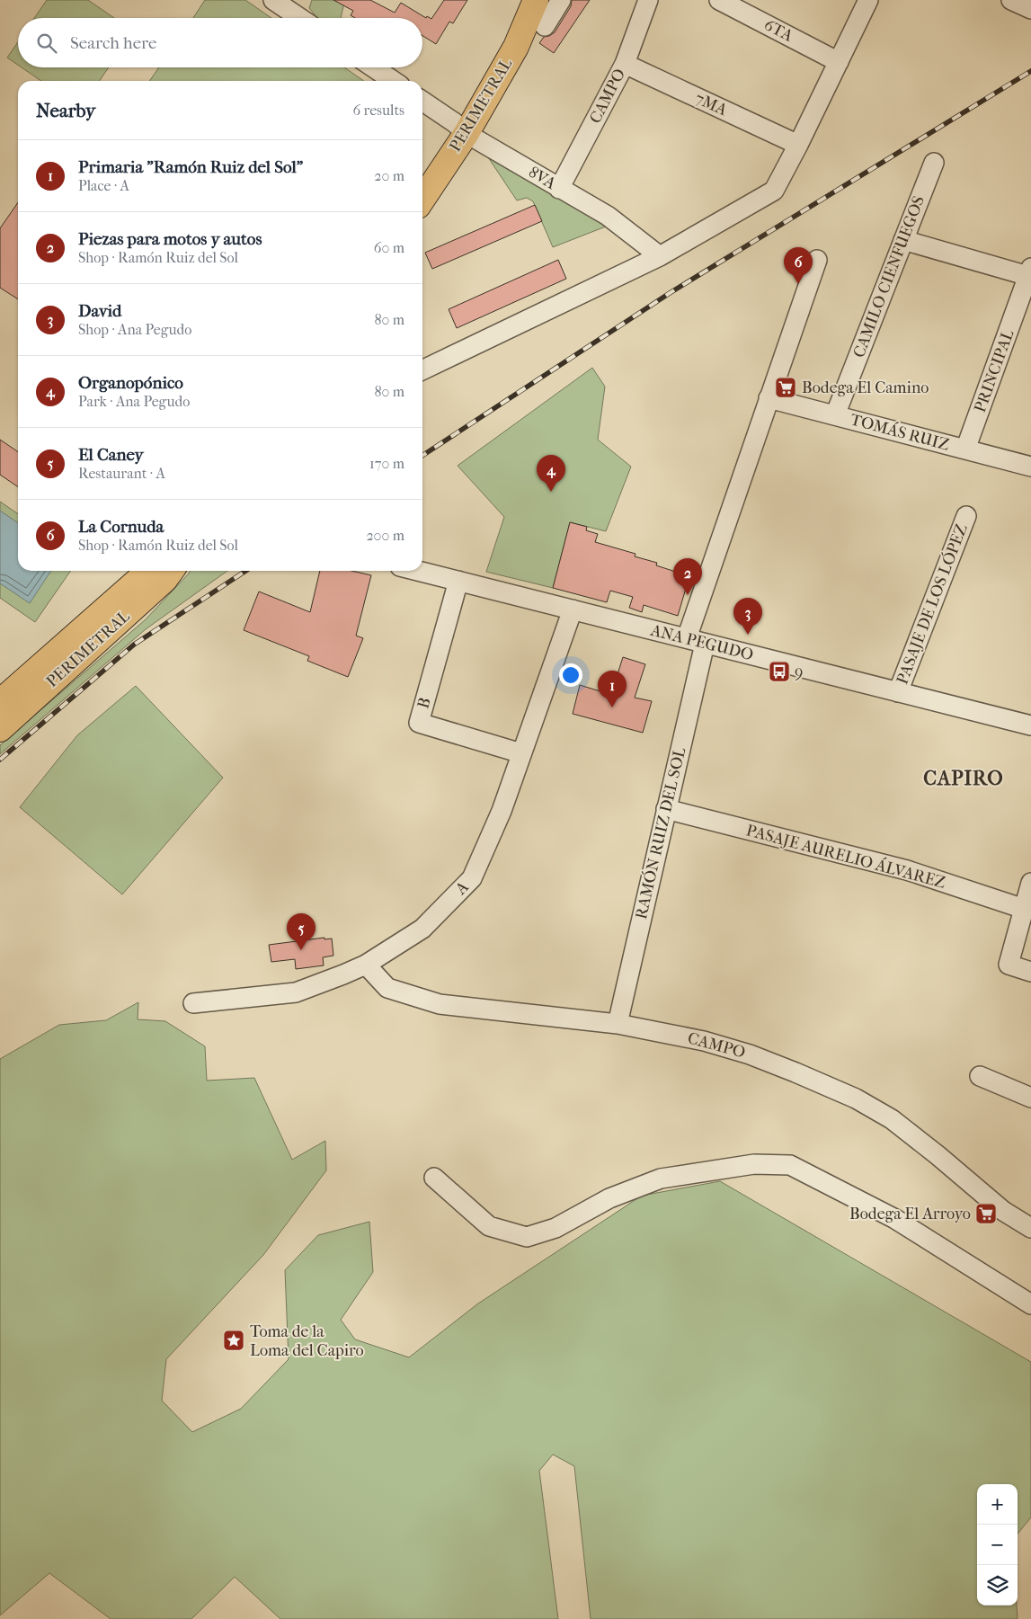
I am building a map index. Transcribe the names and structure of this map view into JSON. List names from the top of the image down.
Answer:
{
  "streets": {
    "main road": ["PERIMETRAL"],
    "street": [
      "6TA",
      "CAMPO",
      "7MA",
      "8VA",
      "CAMILO CIENFUEGOS",
      "PRINCIPAL",
      "TOMÁS RUIZ",
      "PASAJE DE LOS LÓPEZ",
      "ANA PEGUDO",
      "B",
      "RAMÓN RUIZ DEL SOL",
      "PASAJE AURELIO ÁLVAREZ",
      "A"
    ]
  },
  "crossings": [
    ["CAMPO", "7MA"],
    ["CAMPO", "8VA"],
    ["CAMPO", "RAMÓN RUIZ DEL SOL"],
    ["CAMPO", "A"],
    ["PERIMETRAL", "8VA"],
    ["CAMILO CIENFUEGOS", "TOMÁS RUIZ"],
    ["PRINCIPAL", "TOMÁS RUIZ"],
    ["TOMÁS RUIZ", "RAMÓN RUIZ DEL SOL"],
    ["PASAJE DE LOS LÓPEZ", "ANA PEGUDO"],
    ["ANA PEGUDO", "B"],
    ["ANA PEGUDO", "RAMÓN RUIZ DEL SOL"],
    ["ANA PEGUDO", "A"],
    ["B", "A"],
    ["RAMÓN RUIZ DEL SOL", "PASAJE AURELIO ÁLVAREZ"]
  ],
  "districts": ["CAPIRO"],
  "places": {
    "supermarket": ["Bodega El Camino", "Bodega El Arroyo"],
    "bus stop": ["9"],
    "place": ["Toma de la Loma del Capiro"]
  },
  "page": {
    "search": "Search here",
    "heading": ["Nearby", "6 results"],
    "list": [
      {
        "mark": "1",
        "name": "Primaria \"Ramón Ruiz del Sol\"",
        "note": "Place · A",
        "value": "20 m"
      },
      {
        "mark": "2",
        "name": "Piezas para motos y autos",
        "note": "Shop · Ramón Ruiz del Sol",
        "value": "60 m"
      },
      {
        "mark": "3",
        "name": "David",
        "note": "Shop · Ana Pegudo",
        "value": "80 m"
      },
      {
        "mark": "4",
        "name": "Organopónico",
        "note": "Park · Ana Pegudo",
        "value": "80 m"
      },
      {
        "mark": "5",
        "name": "El Caney",
        "note": "Restaurant · A",
        "value": "170 m"
      },
      {
        "mark": "6",
        "name": "La Cornuda",
        "note": "Shop · Ramón Ruiz del Sol",
        "value": "200 m"
      }
    ],
    "pins": [
      "6",
      "4",
      "2",
      "3",
      "1",
      "5"
    ],
    "map_buttons": ["+", "−"]
  }
}
